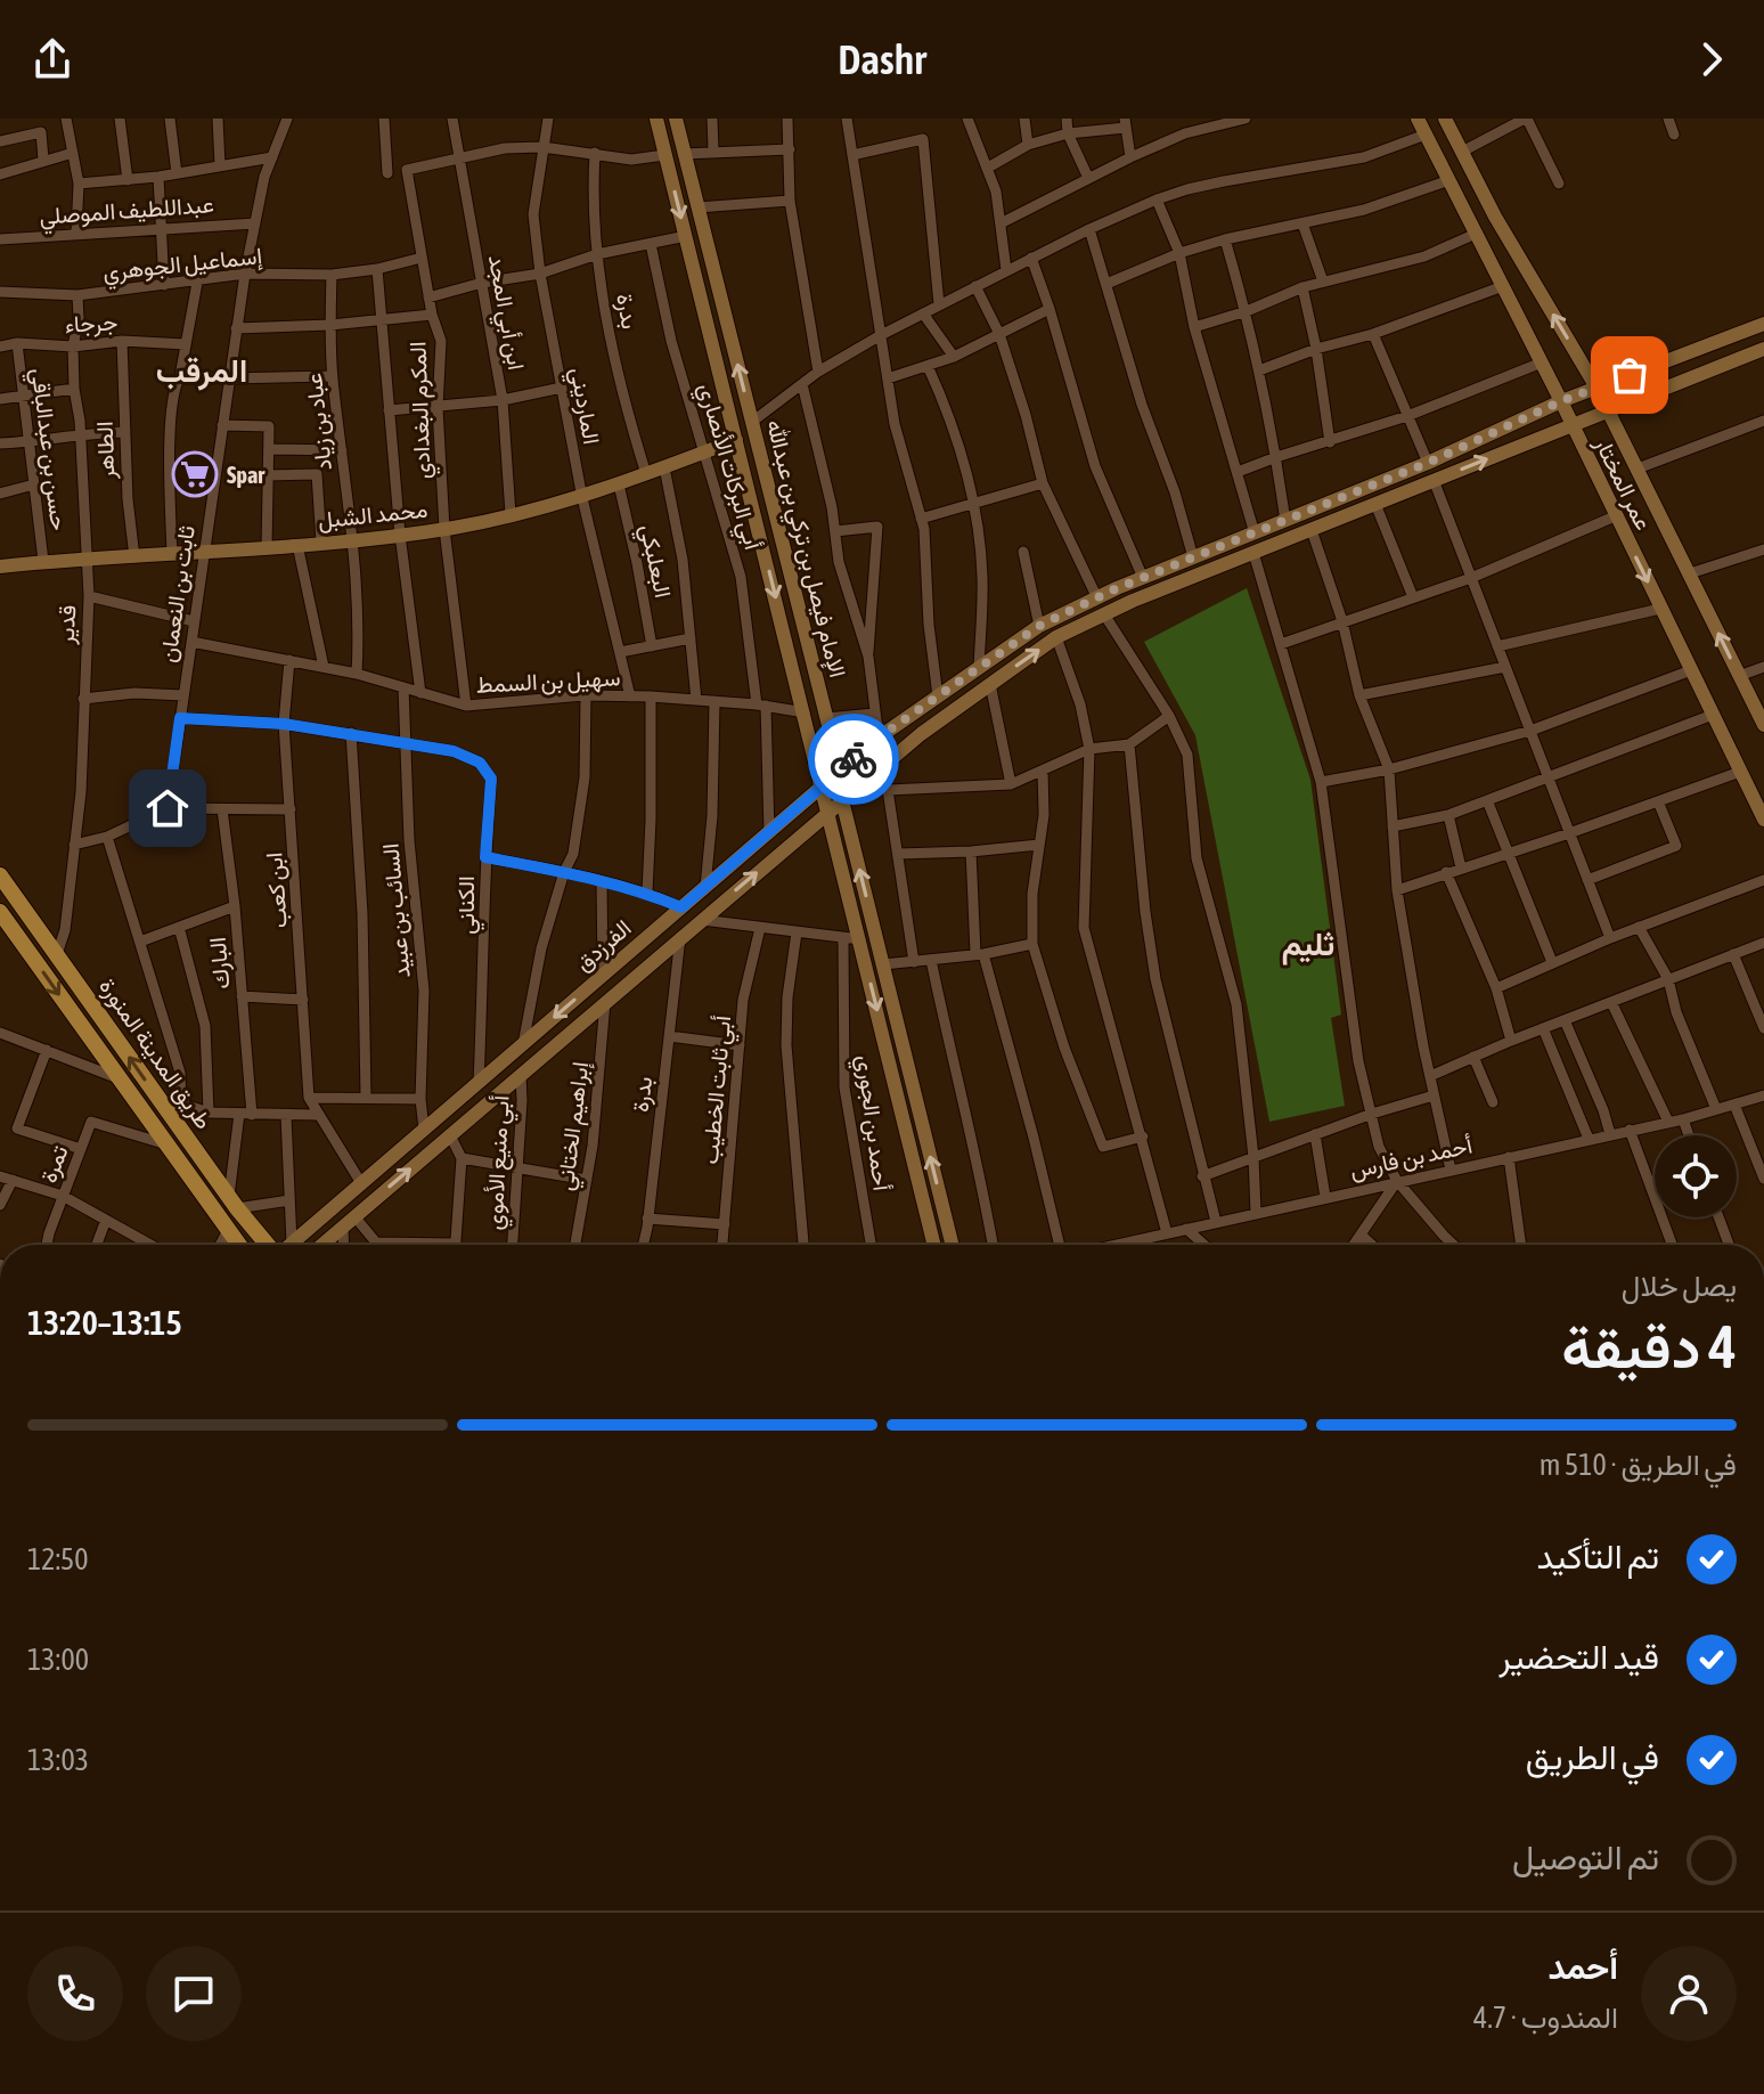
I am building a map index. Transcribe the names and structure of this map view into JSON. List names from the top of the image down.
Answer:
{
  "streets": {
    "main road": [
      "عمر المختار",
      "محمد الشبل",
      "الإمام فيصل بن تركي بن عبدالله",
      "الفرزدق",
      "طريق المدينة المنورة"
    ],
    "street": [
      "عبداللطيف الموصلي",
      "إسماعيل الجوهري",
      "بدرة",
      "ابن أبي المجد",
      "جرجاء",
      "المارديني",
      "المكرم البغدادي",
      "عباد بن زياد",
      "حسن بن عبدالباقي",
      "الطاهر",
      "أبي البركات الأنصاري",
      "البعلبكي",
      "ثابت بن النعمان",
      "قدير",
      "سهيل بن السمط",
      "ابن كعب",
      "الكناني",
      "السائب بن عبيد",
      "البارك",
      "أبي ثابت الخطيب",
      "أحمد بن الجوري",
      "إبراهيم الختاني",
      "أحمد بن فارس",
      "أبي منيع الأموي",
      "تمرة"
    ]
  },
  "crossings": [
    ["عبداللطيف الموصلي", "ثابت بن النعمان"],
    ["إسماعيل الجوهري", "المكرم البغدادي"],
    ["إسماعيل الجوهري", "عباد بن زياد"],
    ["إسماعيل الجوهري", "ثابت بن النعمان"],
    ["إسماعيل الجوهري", "قدير"],
    ["بدرة", "محمد الشبل"],
    ["بدرة", "الفرزدق"],
    ["ابن أبي المجد", "المكرم البغدادي"],
    ["ابن أبي المجد", "محمد الشبل"],
    ["جرجاء", "حسن بن عبدالباقي"],
    ["جرجاء", "الطاهر"],
    ["جرجاء", "قدير"],
    ["المارديني", "محمد الشبل"],
    ["المارديني", "سهيل بن السمط"],
    ["المكرم البغدادي", "محمد الشبل"],
    ["المكرم البغدادي", "سهيل بن السمط"],
    ["عباد بن زياد", "محمد الشبل"],
    ["عباد بن زياد", "سهيل بن السمط"],
    ["حسن بن عبدالباقي", "محمد الشبل"],
    ["الطاهر", "محمد الشبل"],
    ["أبي البركات الأنصاري", "محمد الشبل"],
    ["أبي البركات الأنصاري", "سهيل بن السمط"],
    ["أبي البركات الأنصاري", "الفرزدق"],
    ["عمر المختار", "الفرزدق"],
    ["محمد الشبل", "الإمام فيصل بن تركي بن عبدالله"],
    ["محمد الشبل", "البعلبكي"],
    ["محمد الشبل", "ثابت بن النعمان"],
    ["محمد الشبل", "قدير"],
    ["الإمام فيصل بن تركي بن عبدالله", "سهيل بن السمط"],
    ["الإمام فيصل بن تركي بن عبدالله", "الفرزدق"],
    ["ثابت بن النعمان", "سهيل بن السمط"],
    ["ثابت بن النعمان", "الكناني"],
    ["قدير", "طريق المدينة المنورة"],
    ["سهيل بن السمط", "ابن كعب"],
    ["سهيل بن السمط", "السائب بن عبيد"],
    ["ابن كعب", "الكناني"],
    ["ابن كعب", "الفرزدق"],
    ["الكناني", "السائب بن عبيد"],
    ["الكناني", "الفرزدق"],
    ["السائب بن عبيد", "الفرزدق"],
    ["الفرزدق", "إبراهيم الختاني"],
    ["الفرزدق", "أبي منيع الأموي"],
    ["البارك", "طريق المدينة المنورة"],
    ["طريق المدينة المنورة", "تمرة"]
  ],
  "districts": ["المرقب", "ثليم"],
  "places": {
    "supermarket": ["Spar"]
  },
  "page": {
    "header": "Dashr",
    "heading": ["4 دقيقة", "يصل خلال", "13:15–13:20"],
    "panel": ["أحمد", "المندوب · 4.7"],
    "bar": "في الطريق · 510 m",
    "list": [
      ["تم التأكيد", "12:50"],
      ["قيد التحضير", "13:00"],
      ["في الطريق", "13:03"],
      "تم التوصيل"
    ]
  }
}
